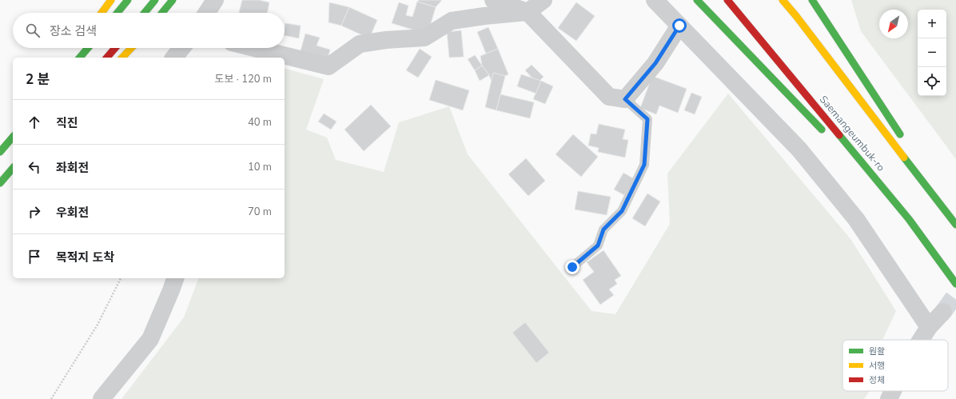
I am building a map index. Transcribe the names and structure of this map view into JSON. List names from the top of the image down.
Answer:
{
  "streets": {
    "highway": ["Saemangeumbuk-ro"]
  },
  "legend": ["원활", "서행", "정체"],
  "north": "bottom left",
  "page": {
    "map_buttons": ["+", "−"],
    "search": "장소 검색",
    "heading": ["2 분", "도보 · 120 m"],
    "list": [
      ["직진", "40 m"],
      ["좌회전", "10 m"],
      ["우회전", "70 m"],
      "목적지 도착"
    ]
  }
}
